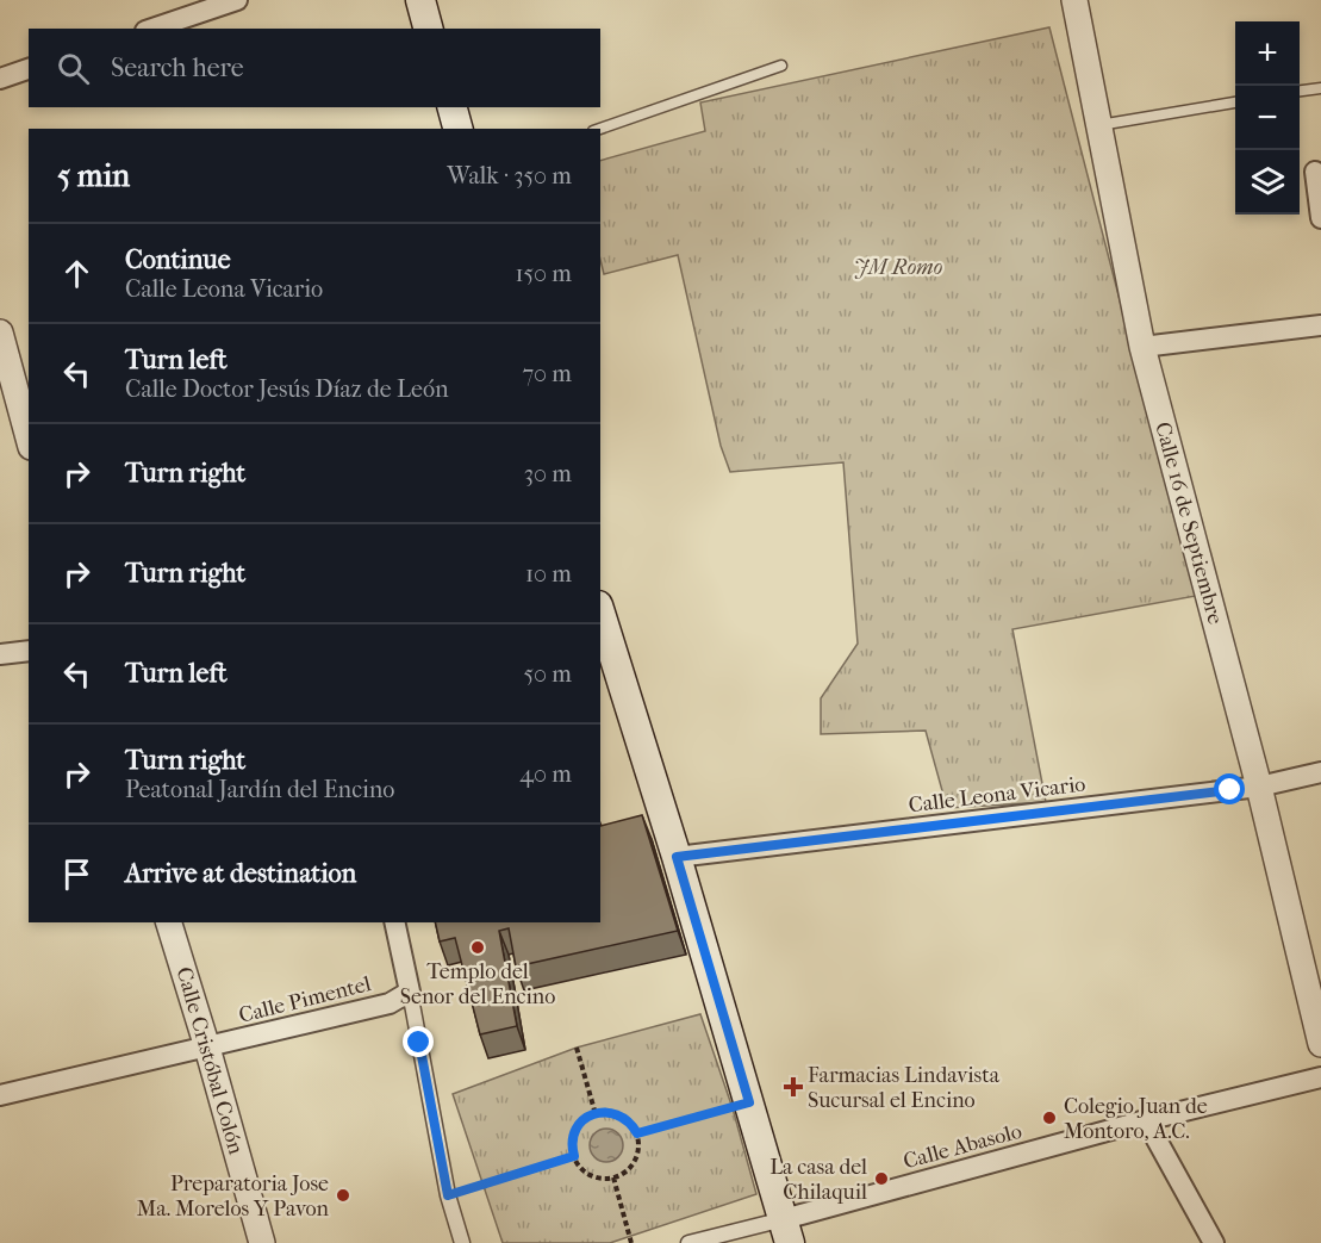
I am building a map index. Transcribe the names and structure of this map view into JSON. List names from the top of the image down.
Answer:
{
  "streets": {
    "street": [
      "Calle 16 de Septiembre",
      "Calle Leona Vicario",
      "Calle Pimentel",
      "Calle Cristóbal Colón",
      "Calle Abasolo"
    ]
  },
  "crossings": [
    ["Calle 16 de Septiembre", "Calle Leona Vicario"],
    ["Calle Pimentel", "Calle Cristóbal Colón"]
  ],
  "parks": ["JM Romo"],
  "places": {
    "other": [
      "Templo del Senor del Encino",
      "Colegio Juan de Montoro, A.C.",
      "La casa del Chilaquil",
      "Preparatoria Jose Ma. Morelos Y Pavon"
    ],
    "health": ["Farmacias Lindavista Sucursal el Encino"]
  },
  "page": {
    "map_buttons": ["+", "−"],
    "search": "Search here",
    "heading": ["5 min", "Walk · 350 m"],
    "list": [
      ["Continue", "Calle Leona Vicario", "150 m"],
      ["Turn left", "Calle Doctor Jesús Díaz de León", "70 m"],
      ["Turn right", "30 m"],
      ["Turn right", "10 m"],
      ["Turn left", "50 m"],
      ["Turn right", "Peatonal Jardín del Encino", "40 m"],
      "Arrive at destination"
    ]
  }
}
